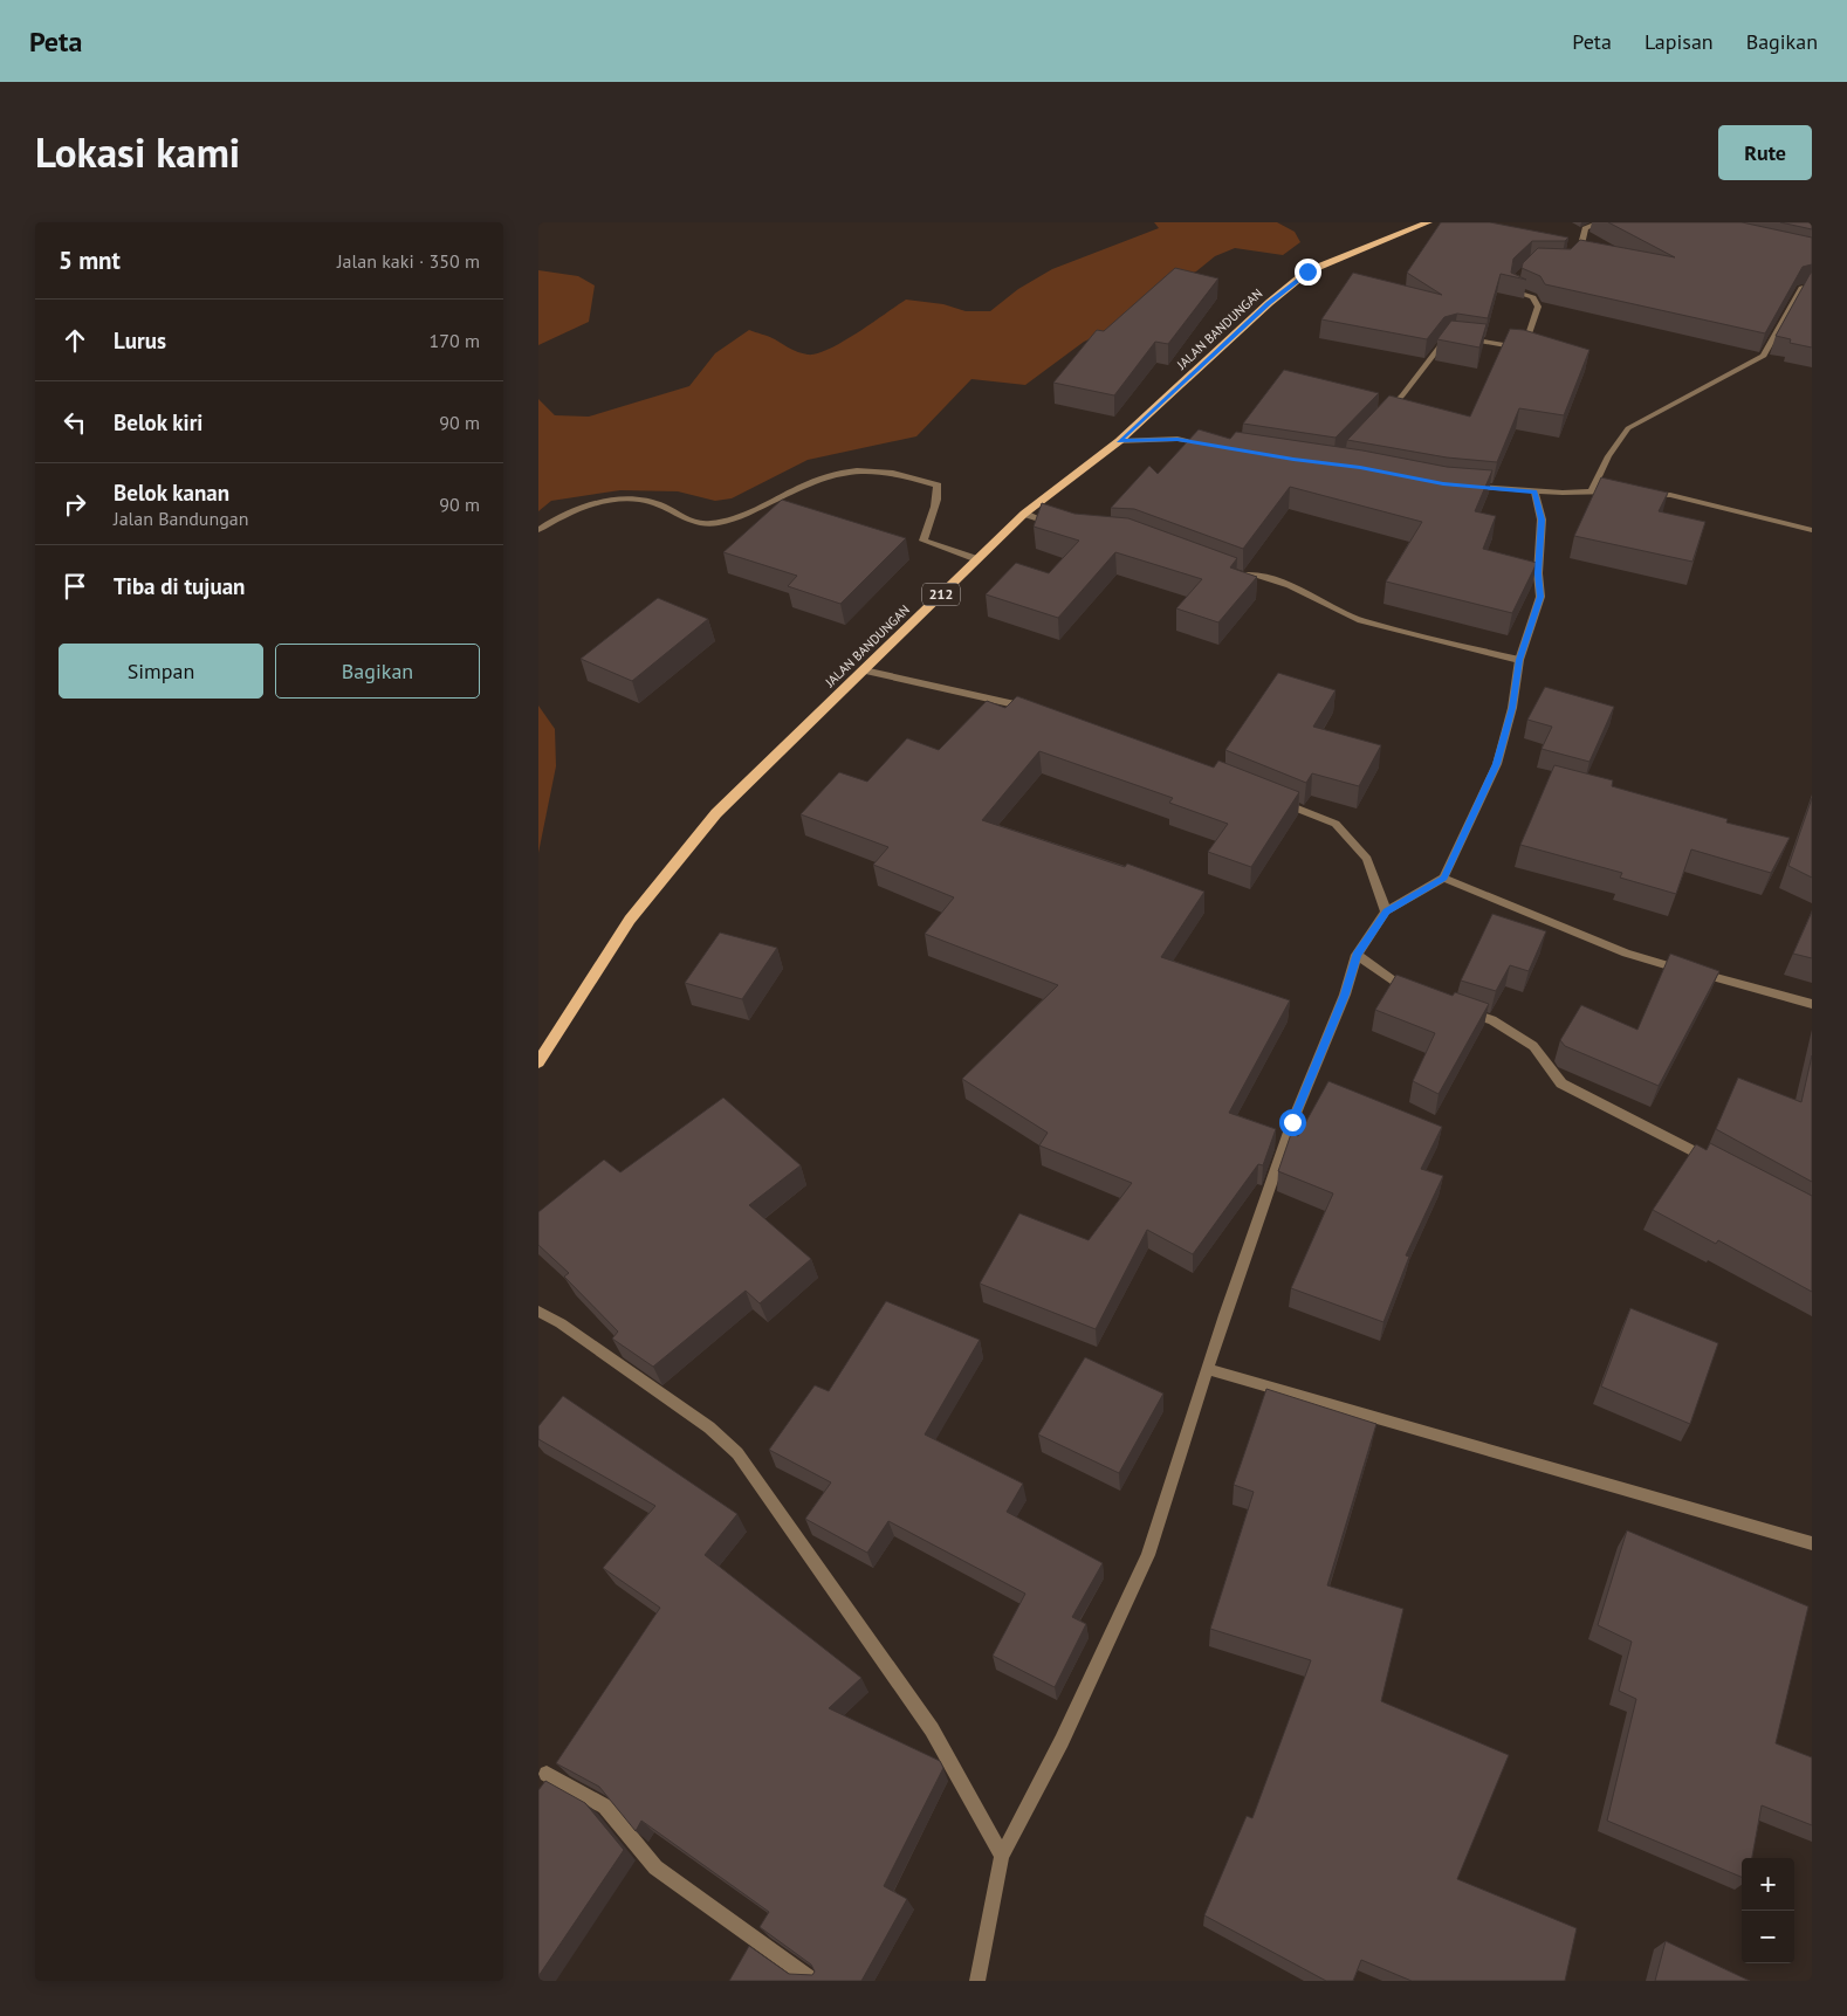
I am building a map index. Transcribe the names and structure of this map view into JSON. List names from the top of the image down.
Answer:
{
  "streets": {
    "main road": ["JALAN BANDUNGAN", "212"]
  },
  "page": {
    "header": "Peta",
    "nav": ["Peta", "Lapisan", "Bagikan"],
    "title": "Lokasi kami",
    "buttons": [
      "Rute",
      ["Simpan", "Bagikan"]
    ],
    "heading": ["5 mnt", "Jalan kaki · 350 m"],
    "list": [
      ["Lurus", "170 m"],
      ["Belok kiri", "90 m"],
      ["Belok kanan", "Jalan Bandungan", "90 m"],
      "Tiba di tujuan"
    ],
    "map_buttons": ["+", "−"]
  }
}
